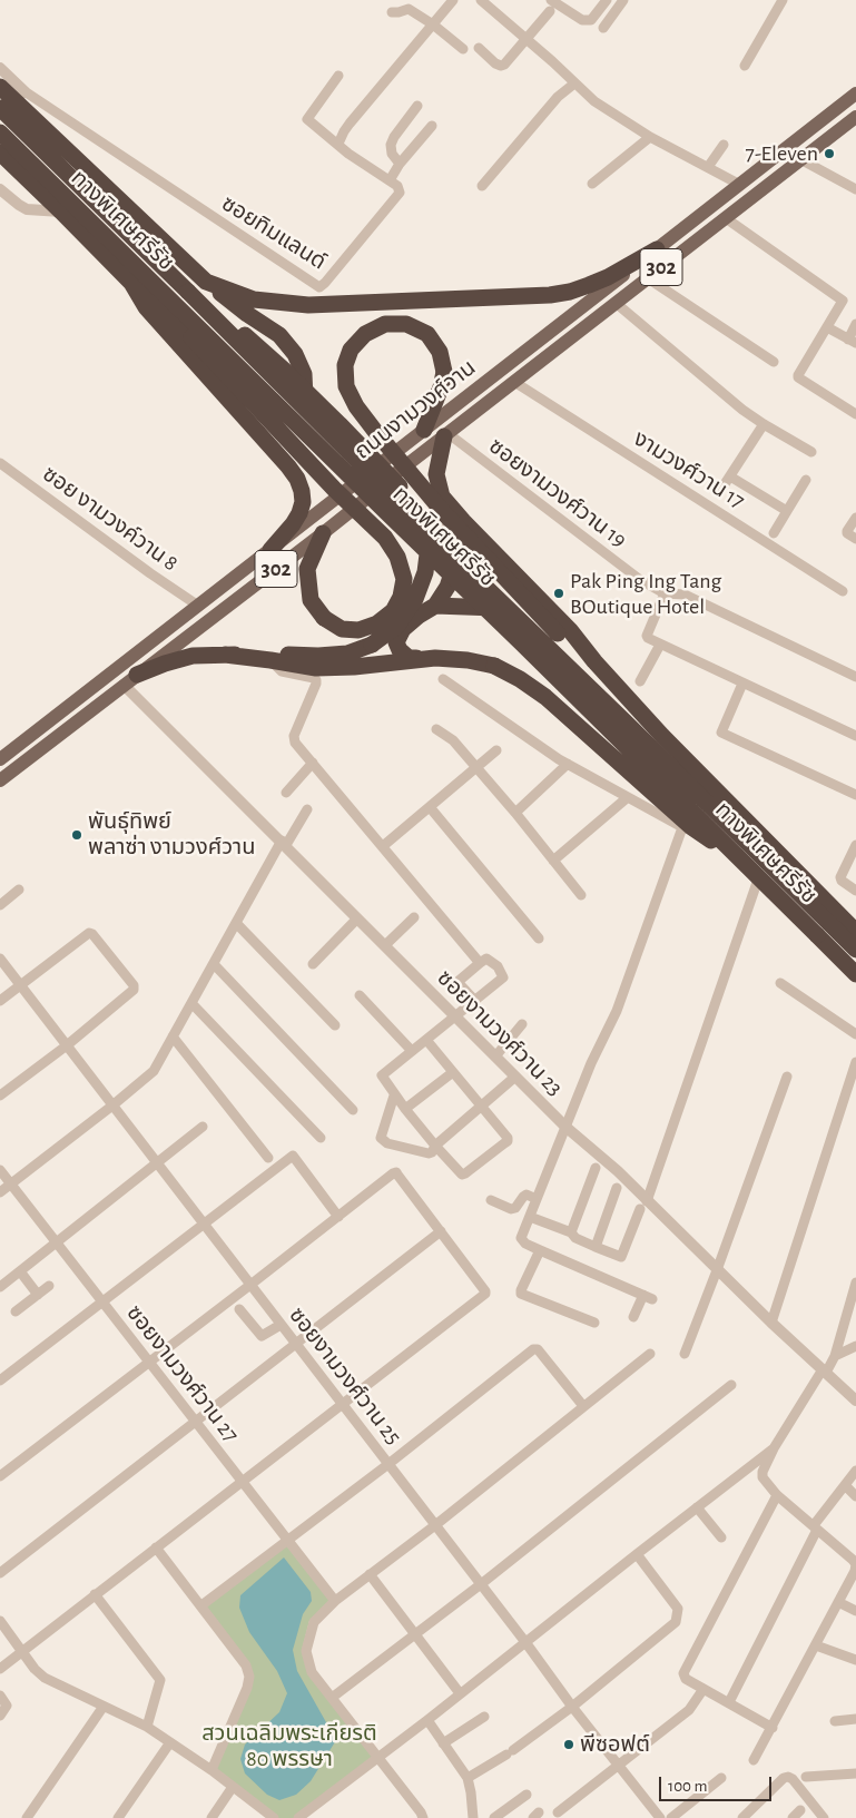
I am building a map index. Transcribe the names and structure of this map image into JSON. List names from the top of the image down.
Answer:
{
  "streets": {
    "highway": ["ทางพิเศษศรีรัช"],
    "main road": ["302", "ถนนงามวงศ์วาน"],
    "street": [
      "ซอยทิมแลนด์",
      "งามวงศ์วาน 17",
      "ซอยงามวงศ์วาน 19",
      "ซอย งามวงค์วาน 8",
      "ซอยงามวงศ์วาน 23",
      "ซอยงามวงศ์วาน 27",
      "ซอยงามวงศ์วาน 25"
    ]
  },
  "crossings": [
    ["ทางพิเศษศรีรัช", "ซอยทิมแลนด์"],
    ["ถนนงามวงศ์วาน", "งามวงศ์วาน 17"],
    ["ถนนงามวงศ์วาน", "ซอยงามวงศ์วาน 19"],
    ["ถนนงามวงศ์วาน", "ซอย งามวงค์วาน 8"],
    ["ถนนงามวงศ์วาน", "ซอยงามวงศ์วาน 23"]
  ],
  "parks": ["สวนเฉลิมพระเกียรติ 80 พรรษา"],
  "places": [
    "7-Eleven",
    "Pak Ping Ing Tang BOutique Hotel",
    "พันธุ์ทิพย์ พลาซ่า งามวงศ์วาน",
    "พีซอฟต์"
  ],
  "scale_bar": "100 m"
}
